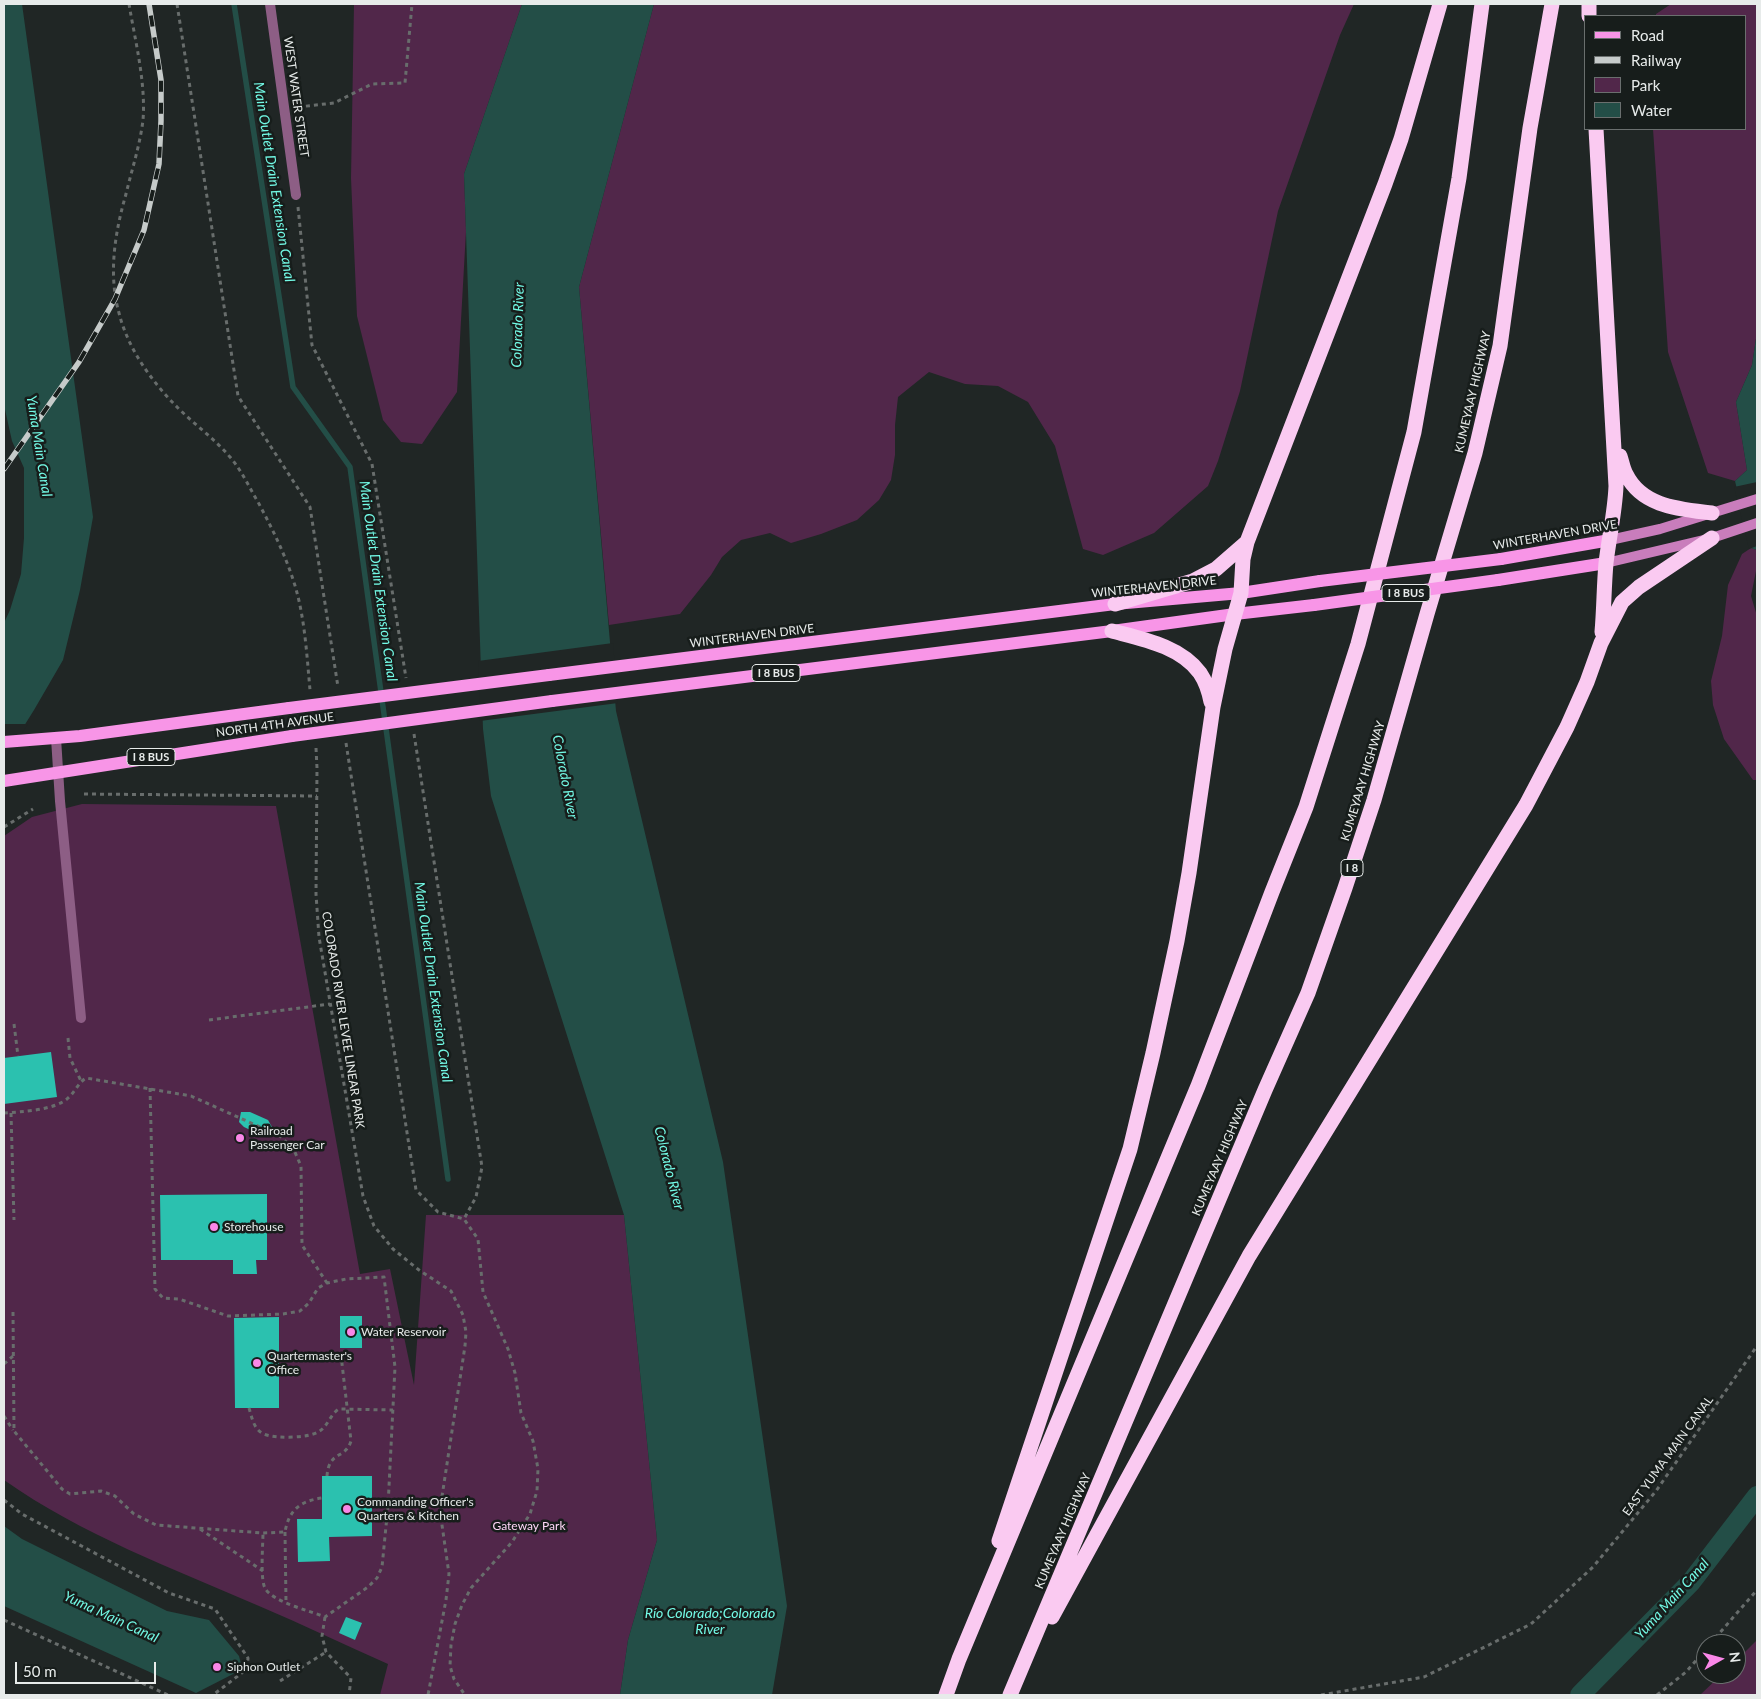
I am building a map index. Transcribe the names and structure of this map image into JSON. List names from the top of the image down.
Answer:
{
  "streets": {
    "highway": ["KUMEYAAY HIGHWAY", "I 8"],
    "main road": ["WINTERHAVEN DRIVE", "I 8 BUS", "NORTH 4TH AVENUE"],
    "street": ["WEST WATER STREET"],
    "path": ["COLORADO RIVER LEVEE LINEAR PARK", "EAST YUMA MAIN CANAL"]
  },
  "crossings": [
    ["WINTERHAVEN DRIVE", "NORTH 4TH AVENUE"],
    ["I 8 BUS", "NORTH 4TH AVENUE"]
  ],
  "water": [
    "Main Outlet Drain Extension Canal",
    "Colorado River",
    "Yuma Main Canal",
    "Río Colorado;Colorado River"
  ],
  "parks": ["Gateway Park"],
  "places": [
    "Railroad Passenger Car",
    "Storehouse",
    "Water Reservoir",
    "Quartermaster's Office",
    "Commanding Officer's Quarters & Kitchen",
    "Siphon Outlet"
  ],
  "legend": [
    "Road",
    "Railway",
    "Park",
    "Water"
  ],
  "scale_bar": "50 m",
  "north": "right"
}
